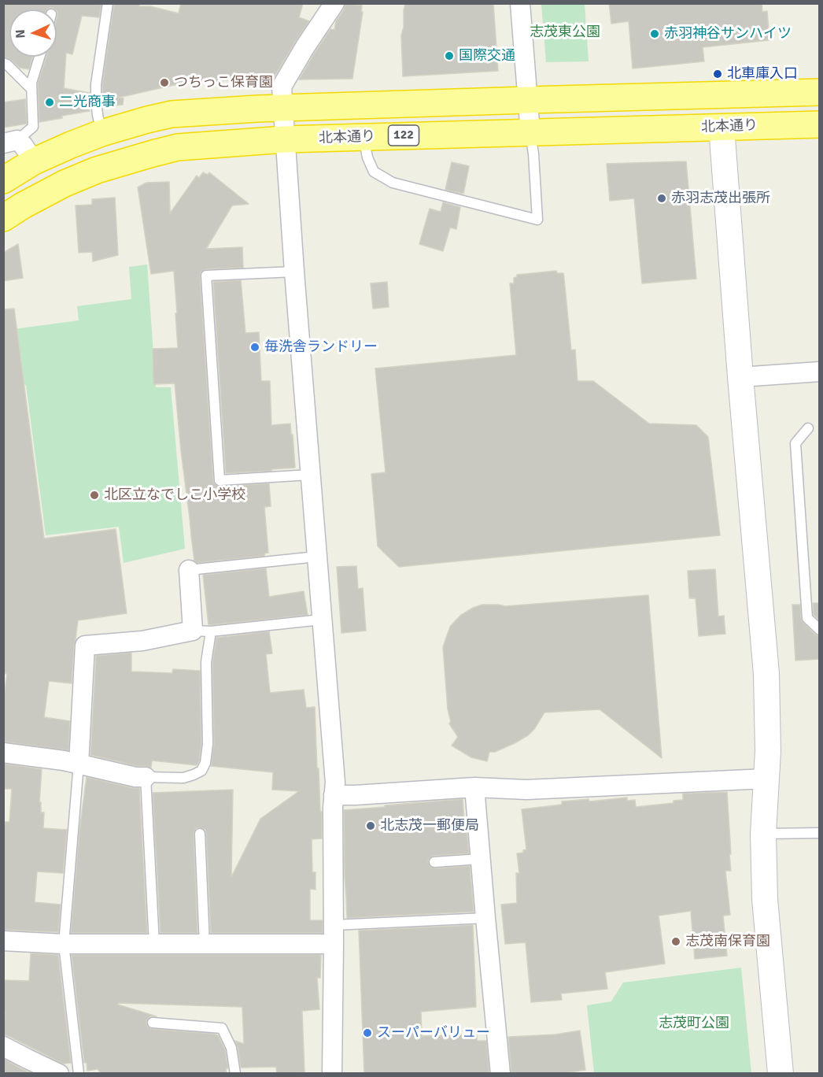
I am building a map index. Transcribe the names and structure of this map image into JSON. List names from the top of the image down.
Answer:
{
  "streets": {
    "highway": ["北本通り", "122"]
  },
  "parks": ["志茂東公園", "志茂町公園"],
  "places": [
    "赤羽神谷サンハイツ",
    "国際交通",
    "北車庫入口",
    "つちっこ保育園",
    "二光商事",
    "赤羽志茂出張所",
    "毎洗舎ランドリー",
    "北区立なでしこ小学校",
    "北志茂一郵便局",
    "志茂南保育園",
    "スーパーバリュー"
  ],
  "north": "left"
}
